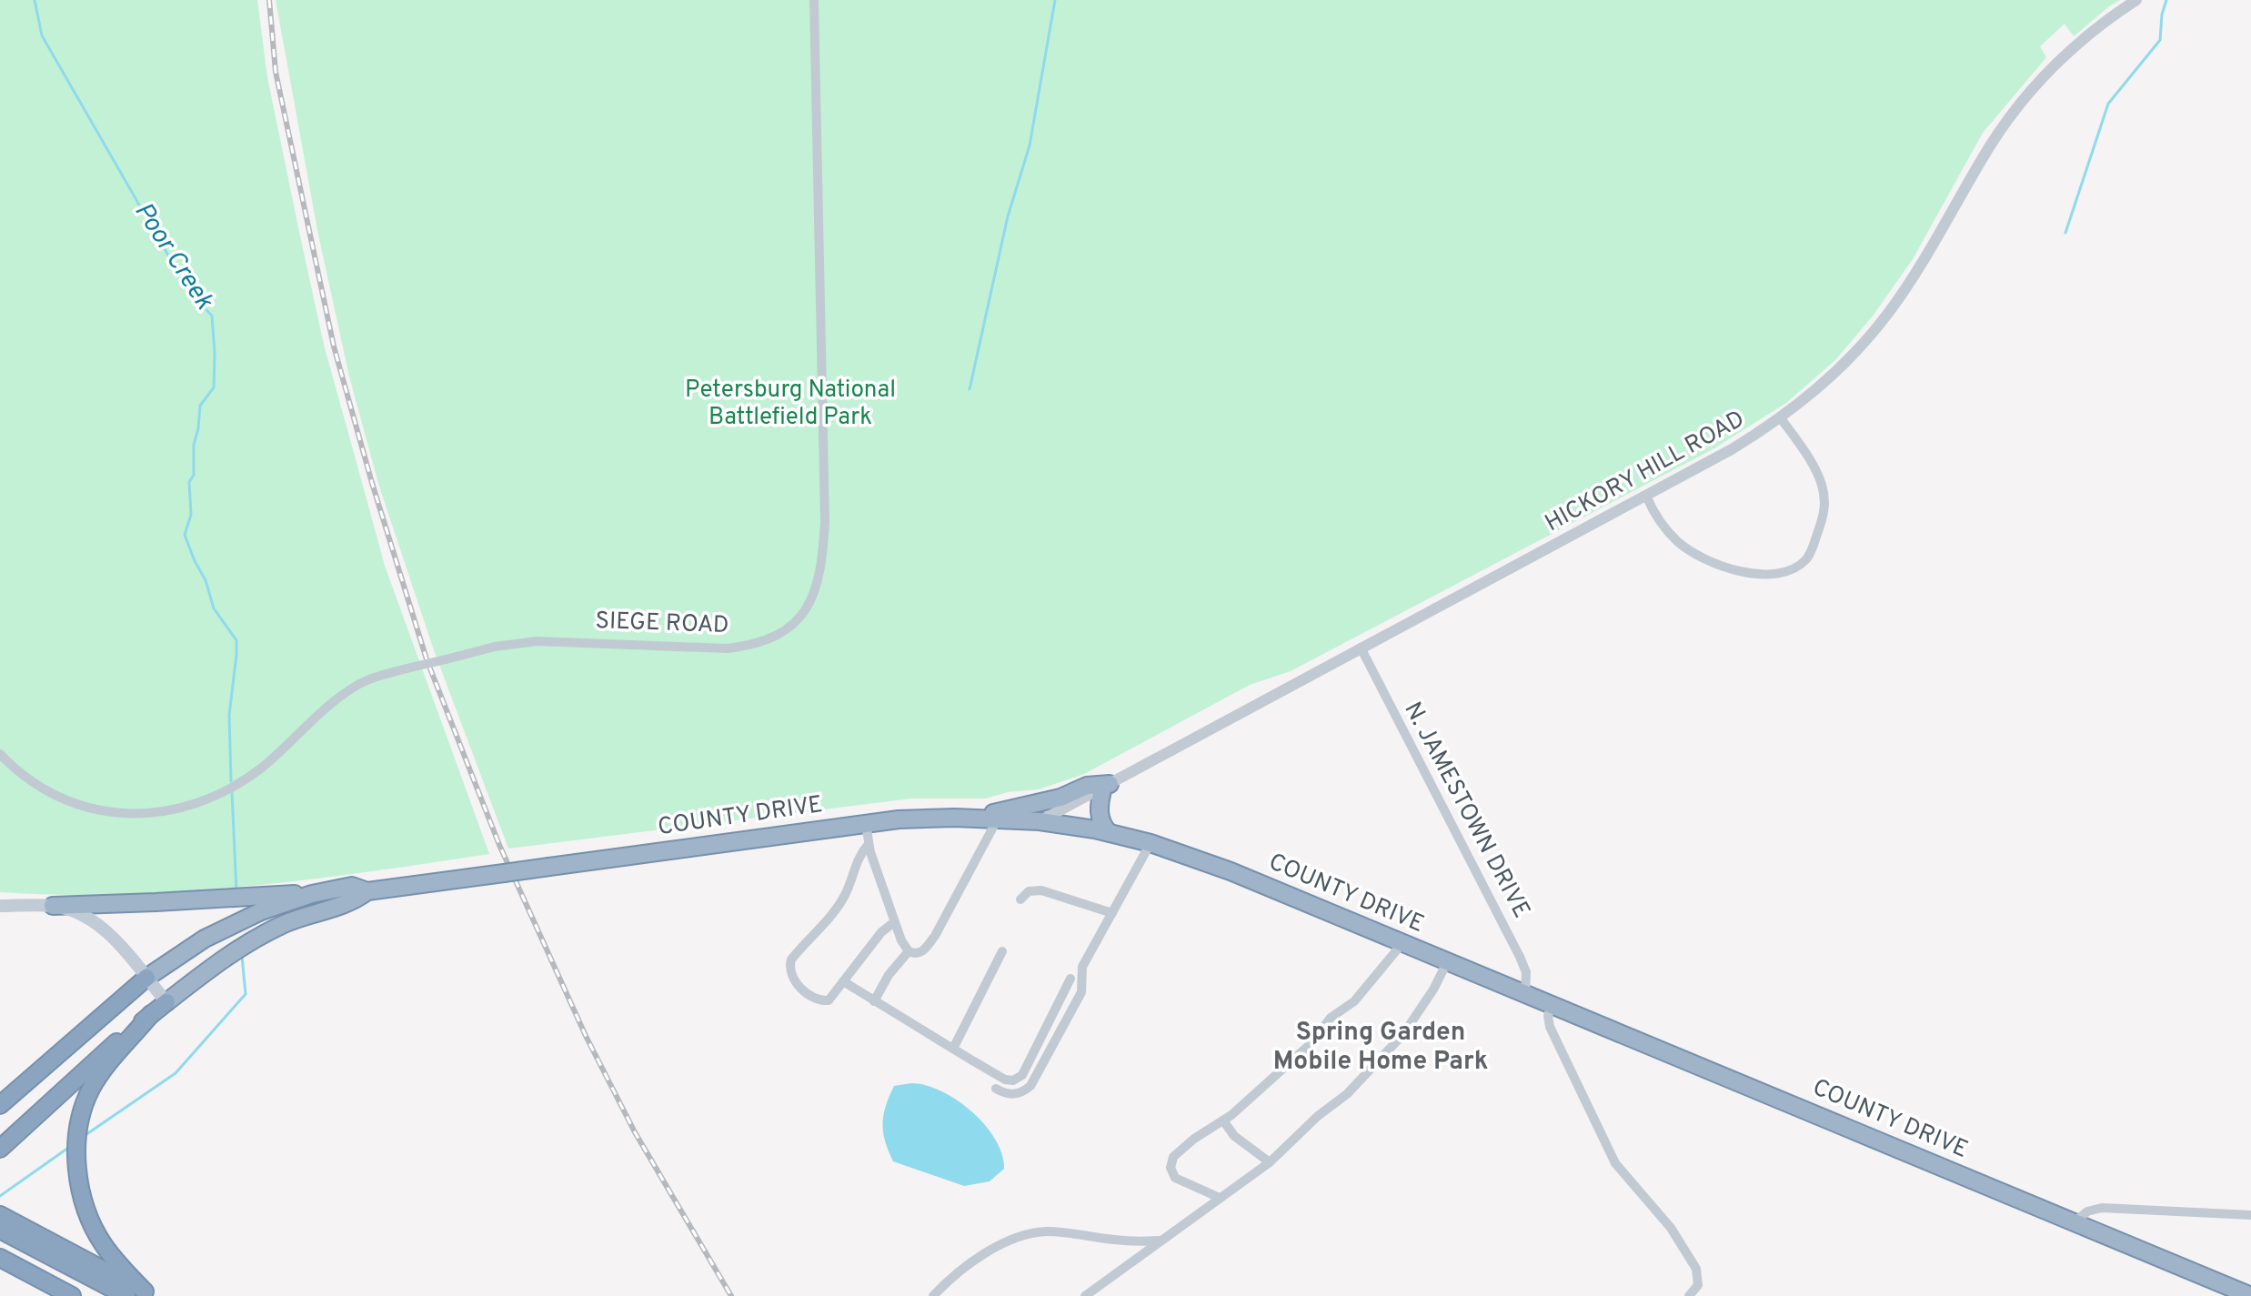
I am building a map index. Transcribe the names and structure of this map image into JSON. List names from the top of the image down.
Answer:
{
  "streets": {
    "highway": ["COUNTY DRIVE"],
    "street": ["HICKORY HILL ROAD", "SIEGE ROAD", "N. JAMESTOWN DRIVE"]
  },
  "crossings": [
    ["HICKORY HILL ROAD", "N. JAMESTOWN DRIVE"],
    ["HICKORY HILL ROAD", "COUNTY DRIVE"],
    ["N. JAMESTOWN DRIVE", "COUNTY DRIVE"]
  ],
  "districts": ["Spring Garden Mobile Home Park"],
  "water": ["Poor Creek"],
  "parks": ["Petersburg National Battlefield Park"]
}
